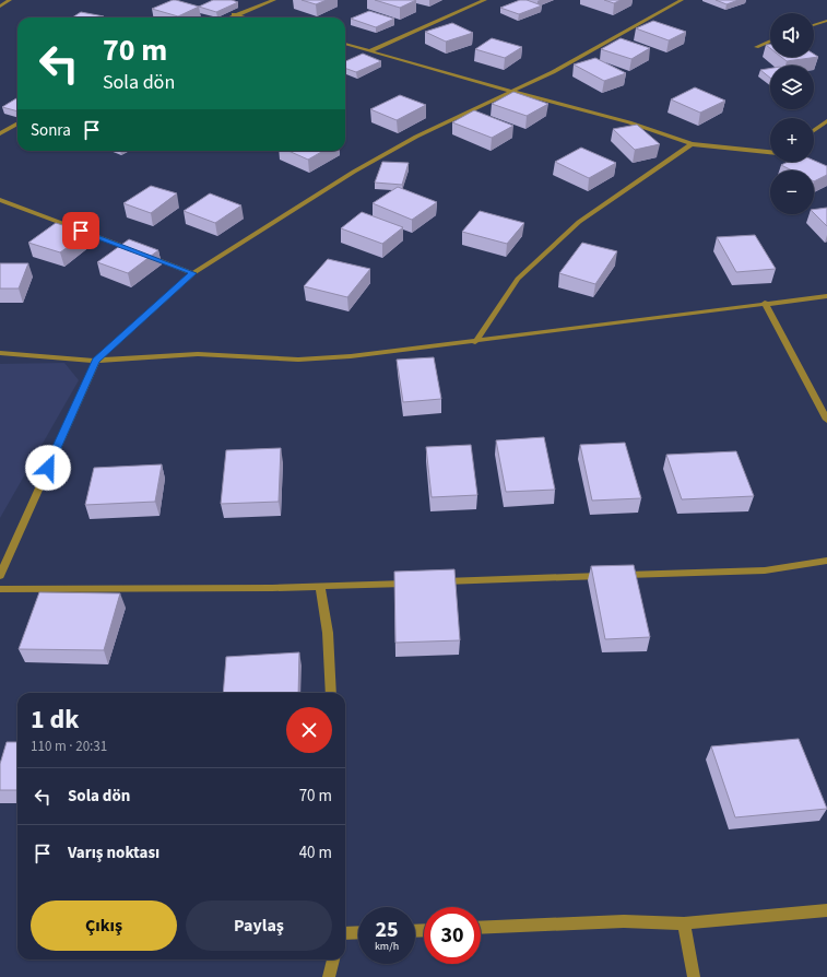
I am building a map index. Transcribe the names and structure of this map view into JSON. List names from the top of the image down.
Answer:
{
  "page": {
    "map_buttons": ["+", "−"],
    "turn": ["70 m", "Sola dön"],
    "then": "Sonra",
    "heading": ["1 dk", "110 m · 20:31"],
    "list": [
      {
        "name": "Sola dön",
        "value": "70 m"
      },
      {
        "name": "Varış noktası",
        "value": "40 m"
      }
    ],
    "buttons": ["Çıkış", "Paylaş"],
    "speed": "25 km/h",
    "limit": "30"
  }
}
